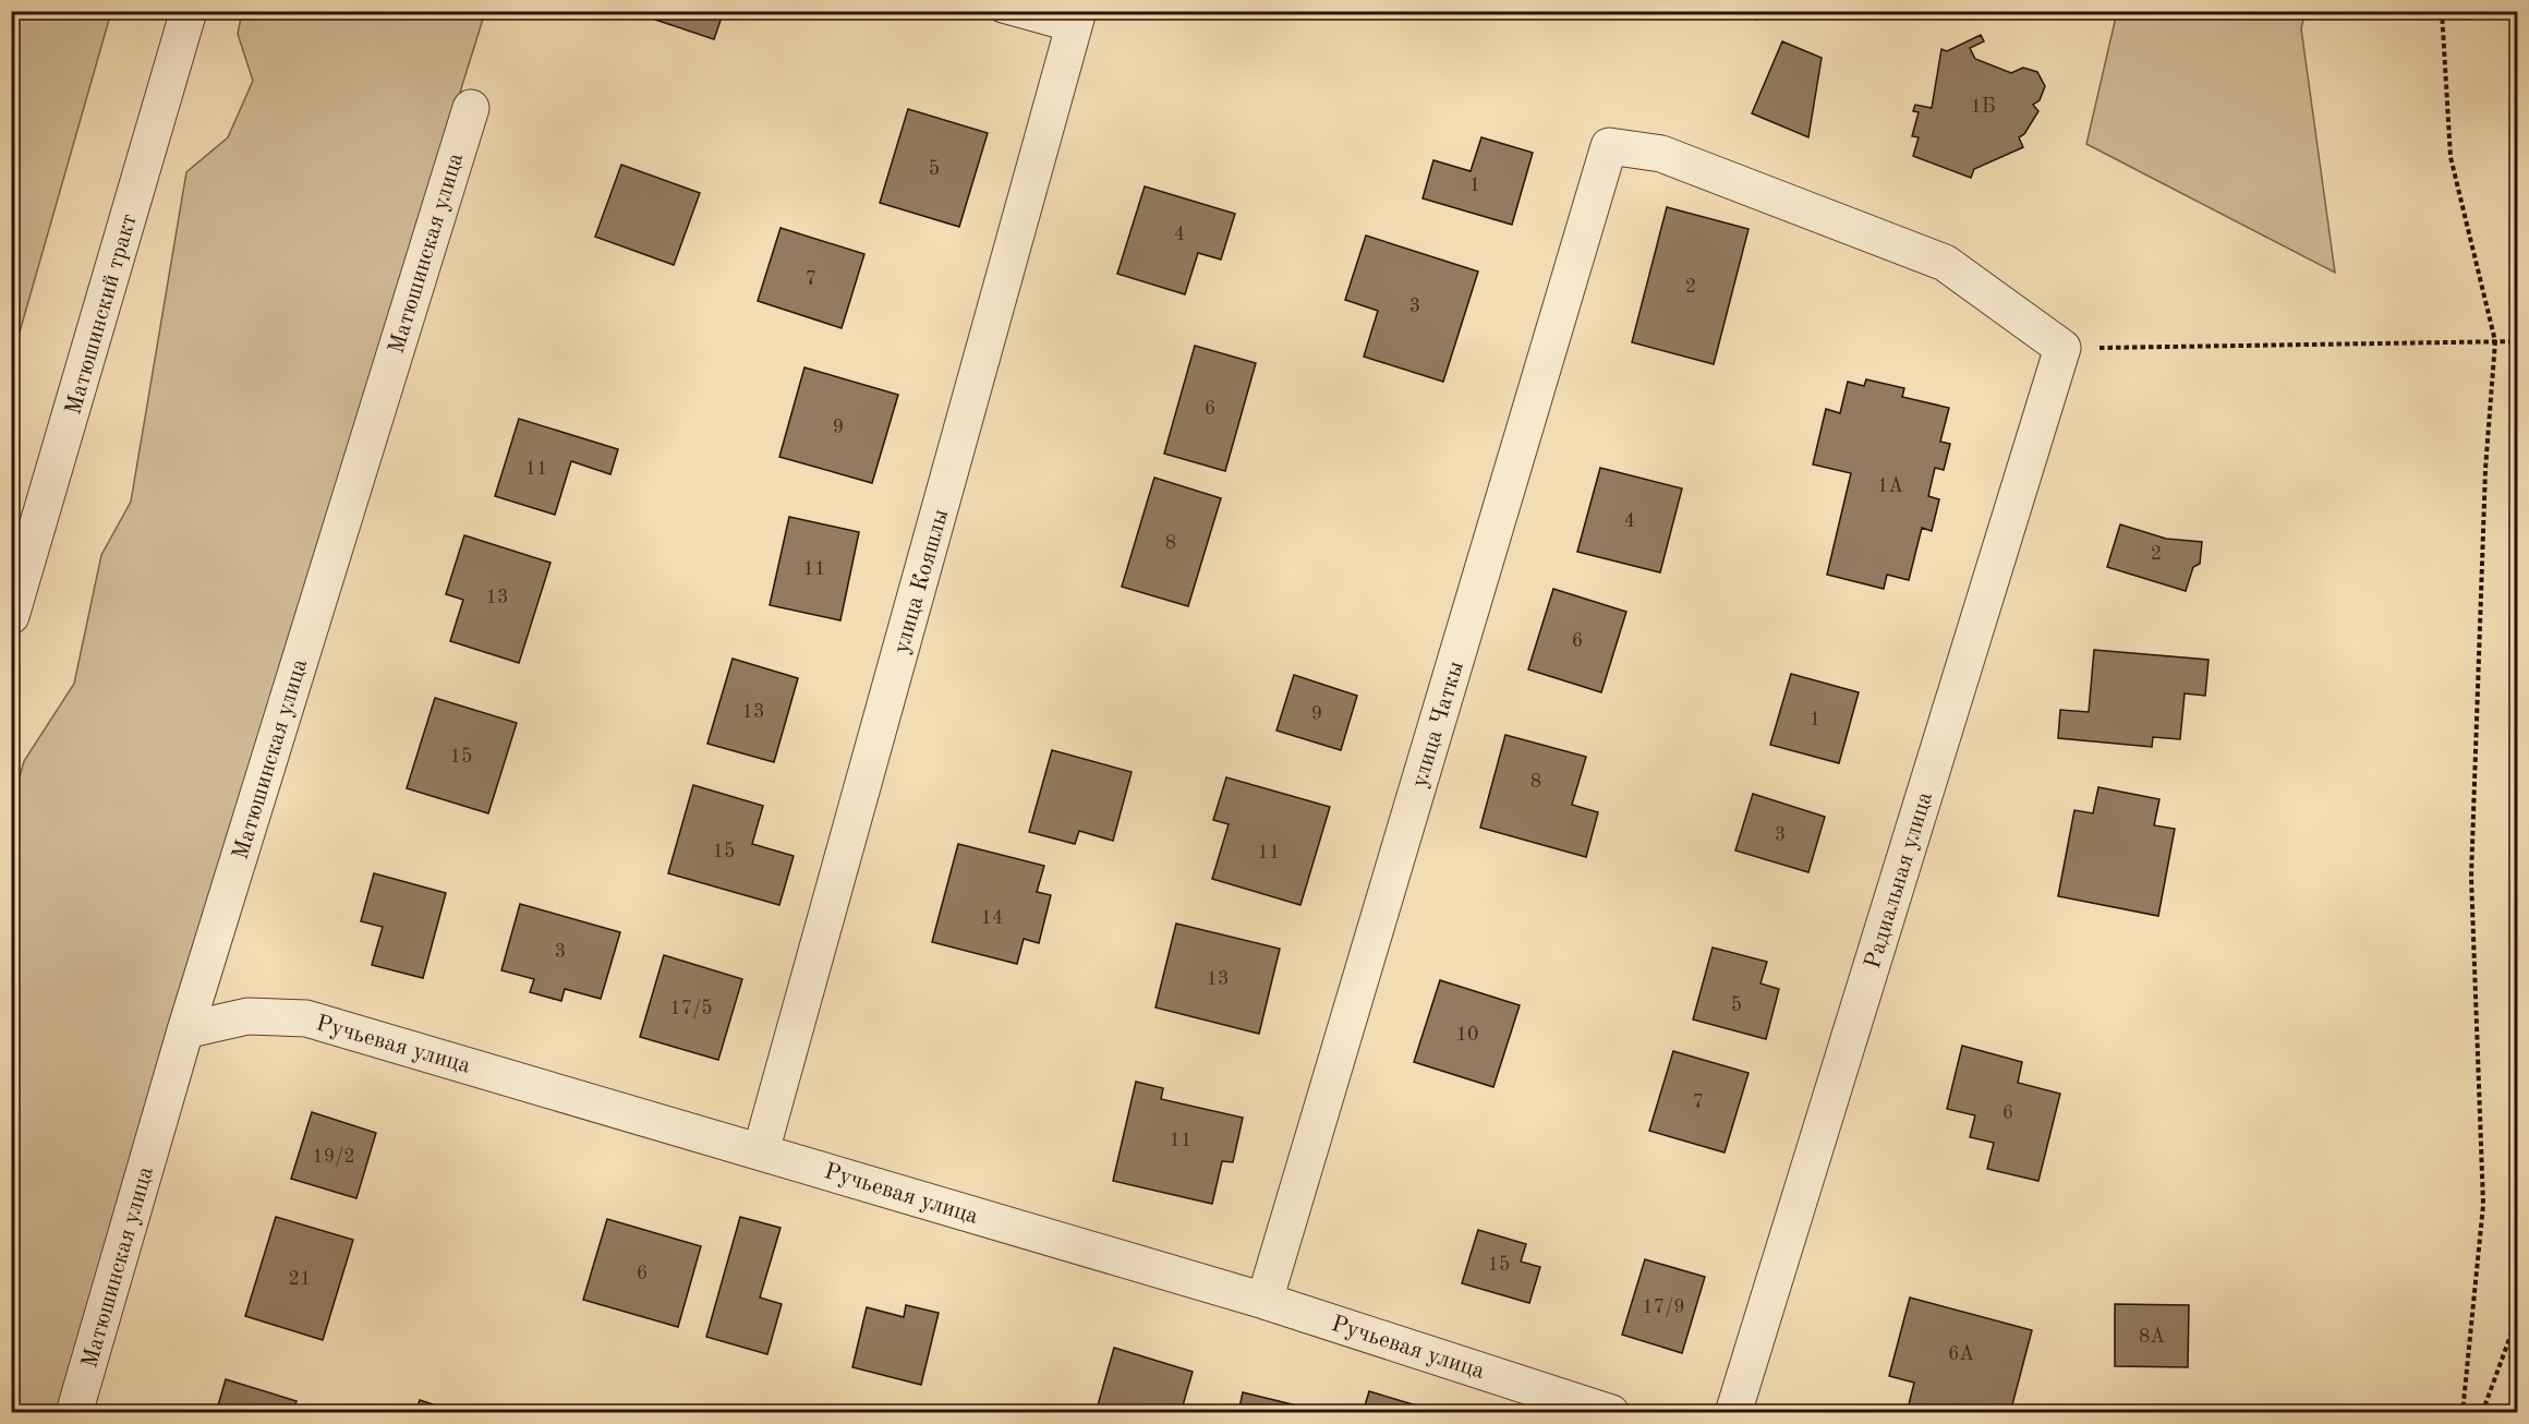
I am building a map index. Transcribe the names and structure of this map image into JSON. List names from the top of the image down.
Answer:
{
  "streets": {
    "street": [
      "Матюшинская улица",
      "Матюшинский тракт",
      "улица Кояшлы",
      "улица Чаткы",
      "Радиальная улица",
      "Ручьевая улица"
    ]
  },
  "crossings": [
    ["Матюшинская улица", "Ручьевая улица"],
    ["улица Кояшлы", "Ручьевая улица"],
    ["улица Чаткы", "Радиальная улица"],
    ["улица Чаткы", "Ручьевая улица"]
  ],
  "house_numbers": [
    "1Б",
    "5",
    "1",
    "4",
    "7",
    "2",
    "3",
    "6",
    "9",
    "11",
    "1А",
    "4",
    "8",
    "2",
    "11",
    "13",
    "6",
    "13",
    "9",
    "1",
    "15",
    "8",
    "3",
    "15",
    "11",
    "14",
    "3",
    "13",
    "5",
    "17/5",
    "10",
    "7",
    "6",
    "11",
    "19/2",
    "15",
    "6",
    "21",
    "17/9",
    "8А",
    "6А"
  ]
}
